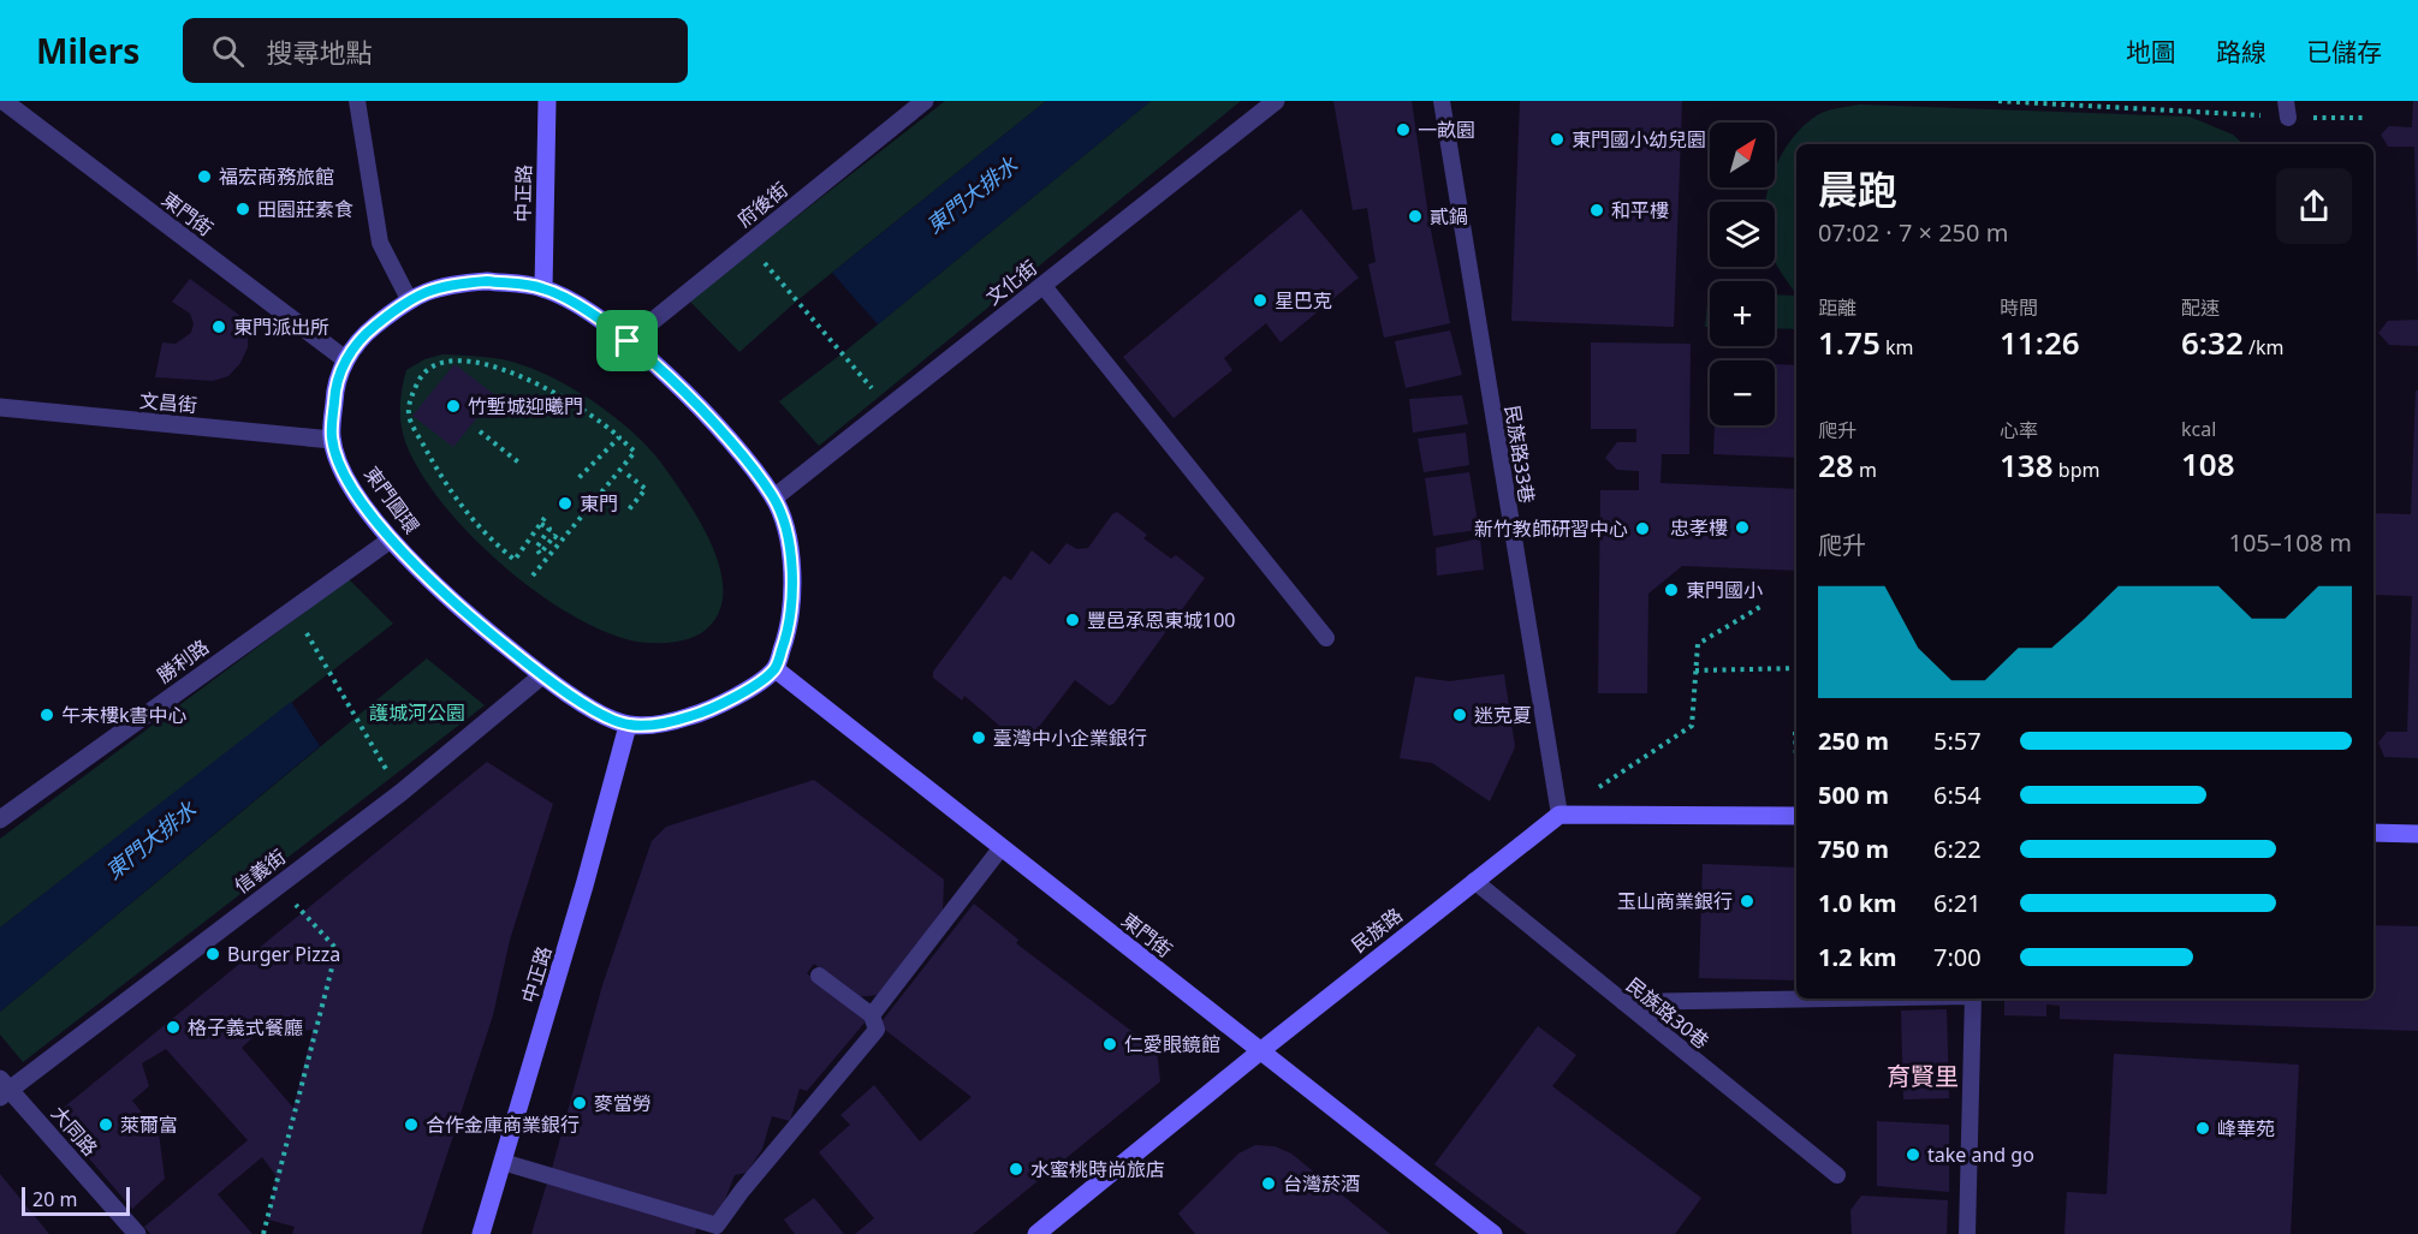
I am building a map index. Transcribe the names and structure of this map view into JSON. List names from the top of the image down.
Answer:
{
  "streets": {
    "street": [
      "中正路",
      "府後街",
      "東門街",
      "文化街",
      "文昌街",
      "東門圓環",
      "勝利路",
      "信義街",
      "民族路",
      "大同路"
    ],
    "lane": ["民族路33巷", "民族路30巷"]
  },
  "crossings": [
    ["中正路", "東門圓環"],
    ["府後街", "東門圓環"],
    ["東門街", "東門圓環"],
    ["東門街", "民族路"],
    ["文化街", "東門圓環"],
    ["文昌街", "東門圓環"],
    ["民族路33巷", "民族路"],
    ["東門圓環", "勝利路"],
    ["東門圓環", "信義街"],
    ["信義街", "大同路"],
    ["民族路", "民族路30巷"]
  ],
  "districts": ["育賢里"],
  "water": ["東門大排水"],
  "parks": ["護城河公園"],
  "places": [
    "一畝園",
    "東門國小幼兒園",
    "福宏商務旅館",
    "田園莊素食",
    "和平樓",
    "貳鍋",
    "星巴克",
    "東門派出所",
    "竹塹城迎曦門",
    "東門",
    "忠孝樓",
    "新竹教師研習中心",
    "東門國小",
    "豐邑承恩東城100",
    "午未樓k書中心",
    "迷克夏",
    "臺灣中小企業銀行",
    "玉山商業銀行",
    "Burger Pizza",
    "格子義式餐廳",
    "仁愛眼鏡館",
    "麥當勞",
    "萊爾富",
    "合作金庫商業銀行",
    "峰華苑",
    "take and go",
    "水蜜桃時尚旅店",
    "台灣菸酒"
  ],
  "scale_bar": "20 m",
  "north": "top right",
  "page": {
    "header": "Milers",
    "search": "搜尋地點",
    "nav": ["地圖", "路線", "已儲存"],
    "map_buttons": ["+", "−"],
    "heading": ["晨跑", "07:02 · 7 × 250 m"],
    "stats": [
      ["距離", "1.75 km"],
      ["時間", "11:26"],
      ["配速", "6:32 /km"],
      ["爬升", "28 m"],
      ["心率", "138 bpm"],
      ["kcal", "108"]
    ],
    "chart": ["爬升", "105–108 m"],
    "list": [
      {
        "name": "250 m",
        "note": "5:57"
      },
      {
        "name": "500 m",
        "note": "6:54"
      },
      {
        "name": "750 m",
        "note": "6:22"
      },
      {
        "name": "1.0 km",
        "note": "6:21"
      },
      {
        "name": "1.2 km",
        "note": "7:00"
      }
    ],
    "scale": "20 m"
  }
}
